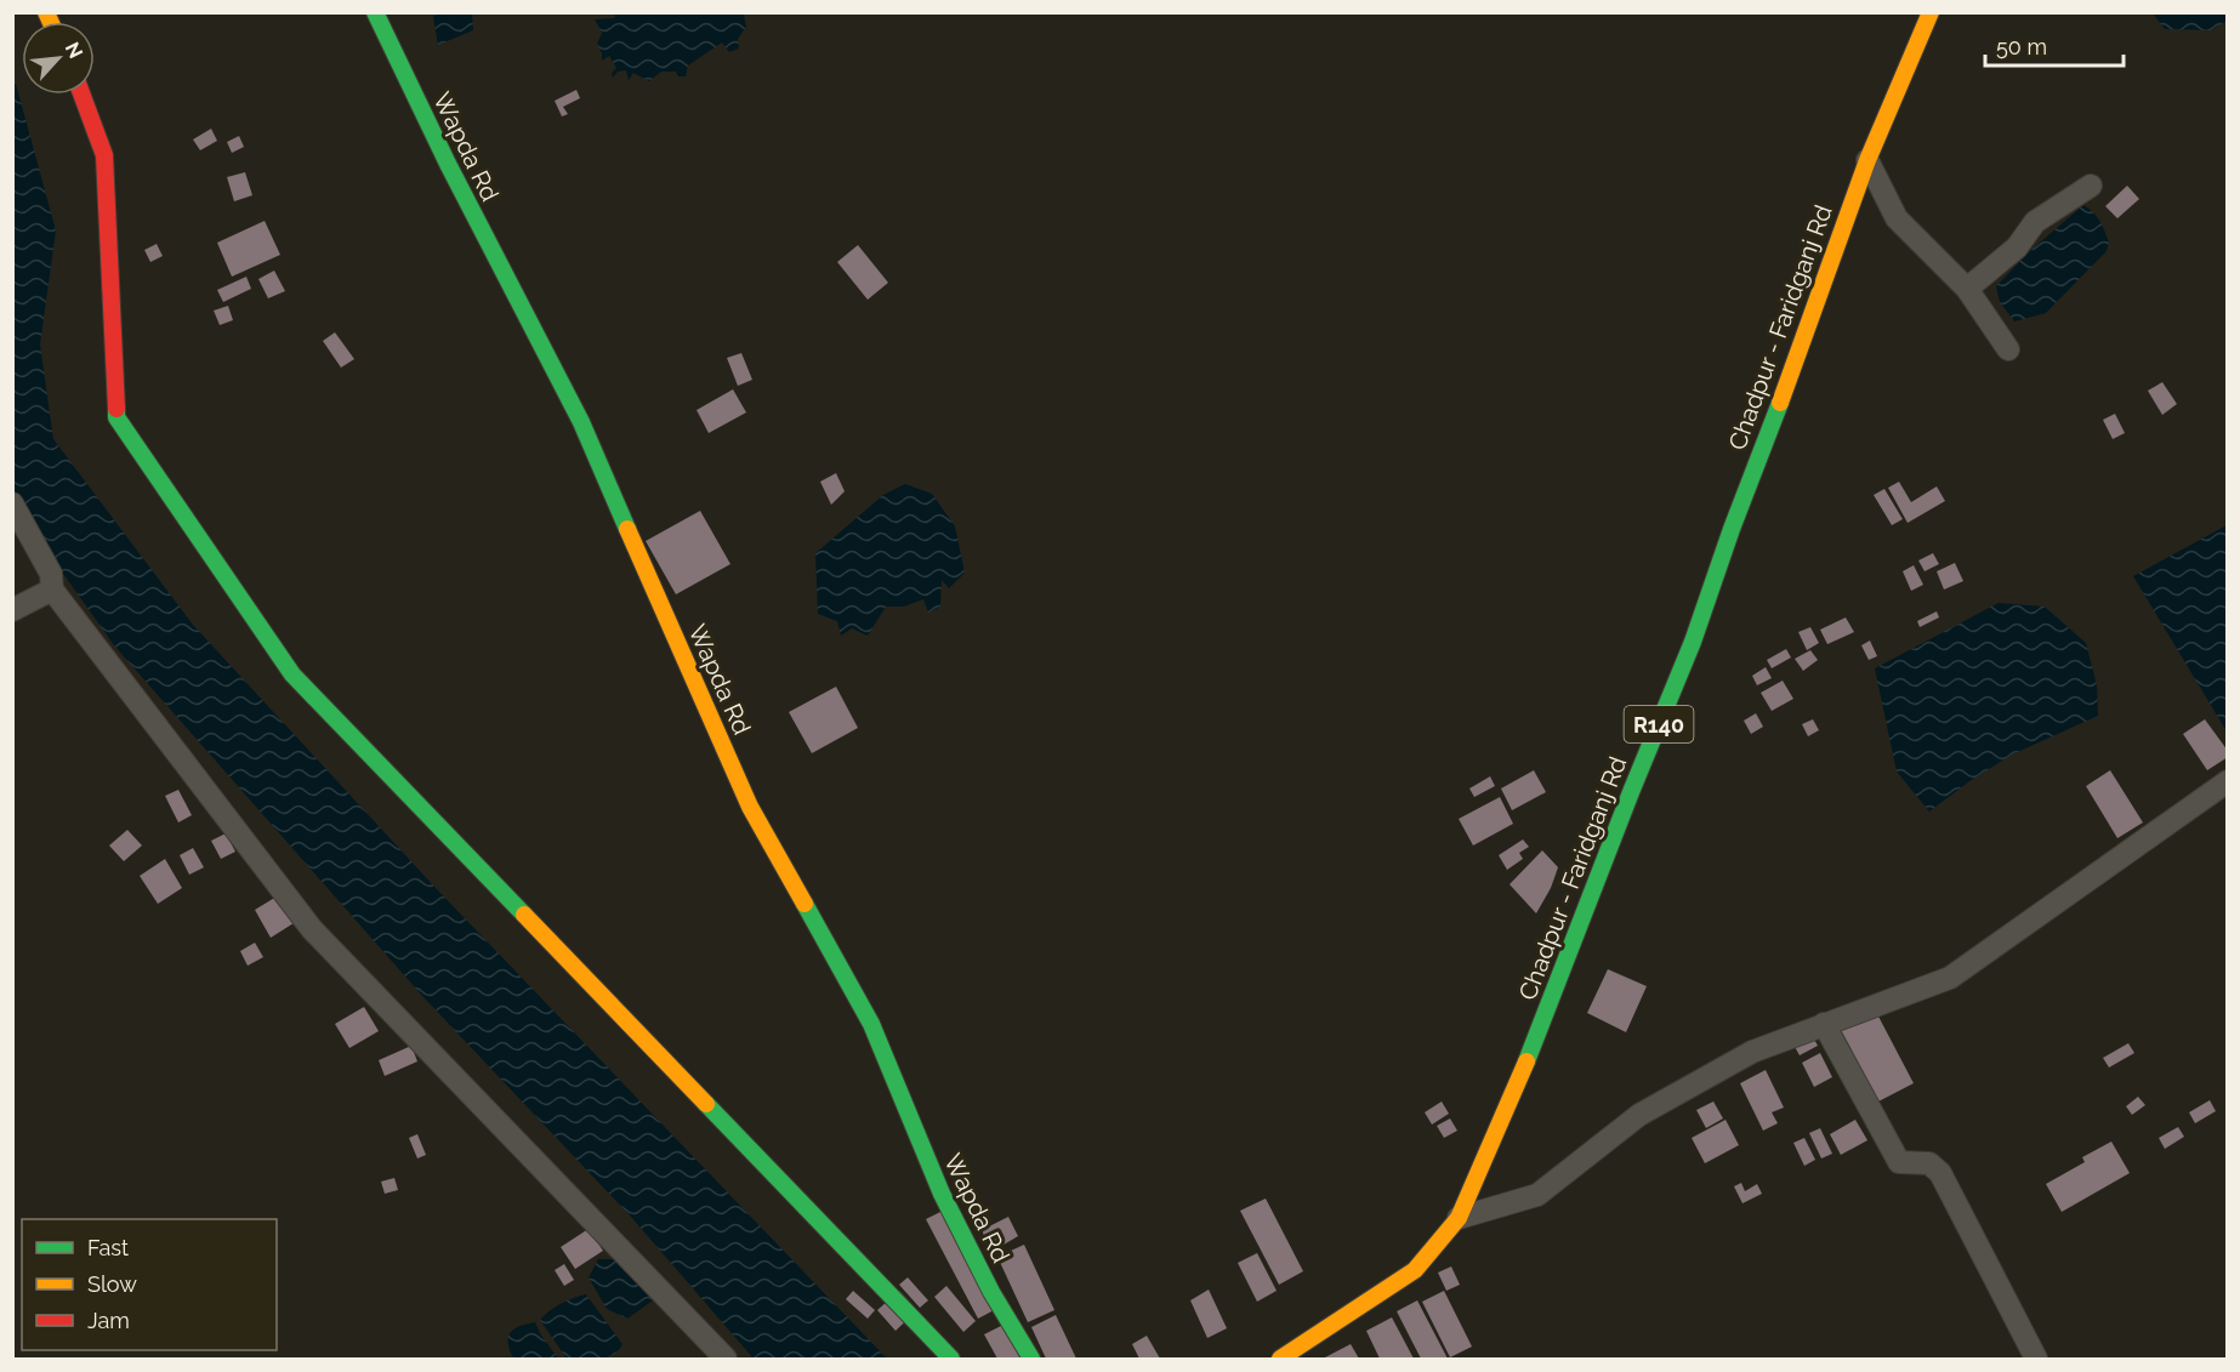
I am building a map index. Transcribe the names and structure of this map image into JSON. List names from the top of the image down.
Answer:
{
  "streets": {
    "main road": ["Wapda Rd", "Chadpur - Faridganj Rd", "R140"]
  },
  "legend": ["Fast", "Slow", "Jam"],
  "scale_bar": "50 m",
  "north": "top right"
}
